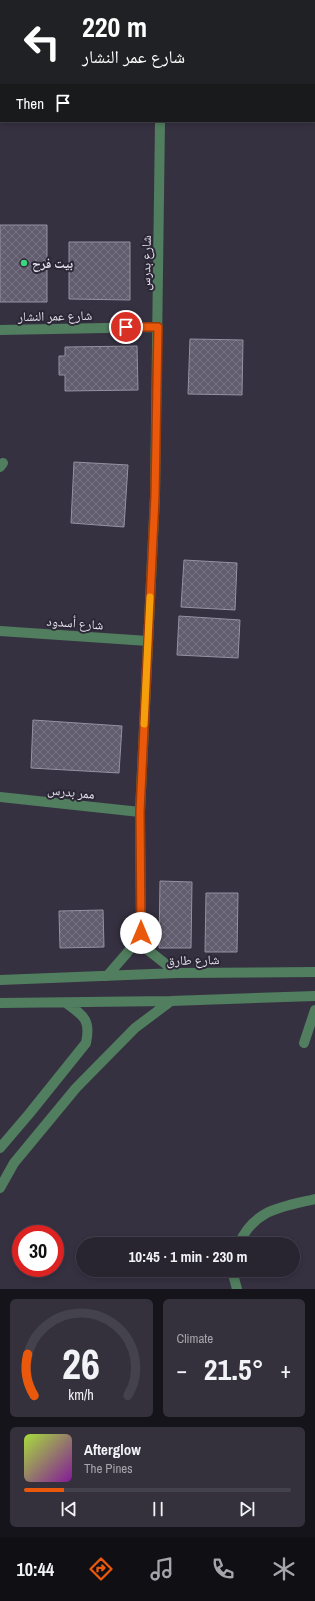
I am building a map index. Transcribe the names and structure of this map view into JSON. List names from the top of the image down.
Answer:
{
  "streets": {
    "street": [
      "شارع بدرس",
      "شارع عمر النشار",
      "شارع أسدود",
      "ممر بدرس",
      "شارع طارق"
    ]
  },
  "crossings": [
    ["شارع بدرس", "شارع عمر النشار"],
    ["شارع بدرس", "شارع أسدود"],
    ["شارع بدرس", "ممر بدرس"],
    ["شارع بدرس", "شارع طارق"]
  ],
  "places": ["بيت فرح"],
  "page": {
    "turn": ["220 m", "شارع عمر النشار"],
    "then": "Then",
    "limit": "30",
    "trip": "10:45 · 1 min · 230 m",
    "tile": "Climate",
    "heat": ["−", "21.5°", "+"],
    "song": ["Afterglow", "The Pines"],
    "tabs": "10:44",
    "gauge": ["26", "km/h"]
  }
}
